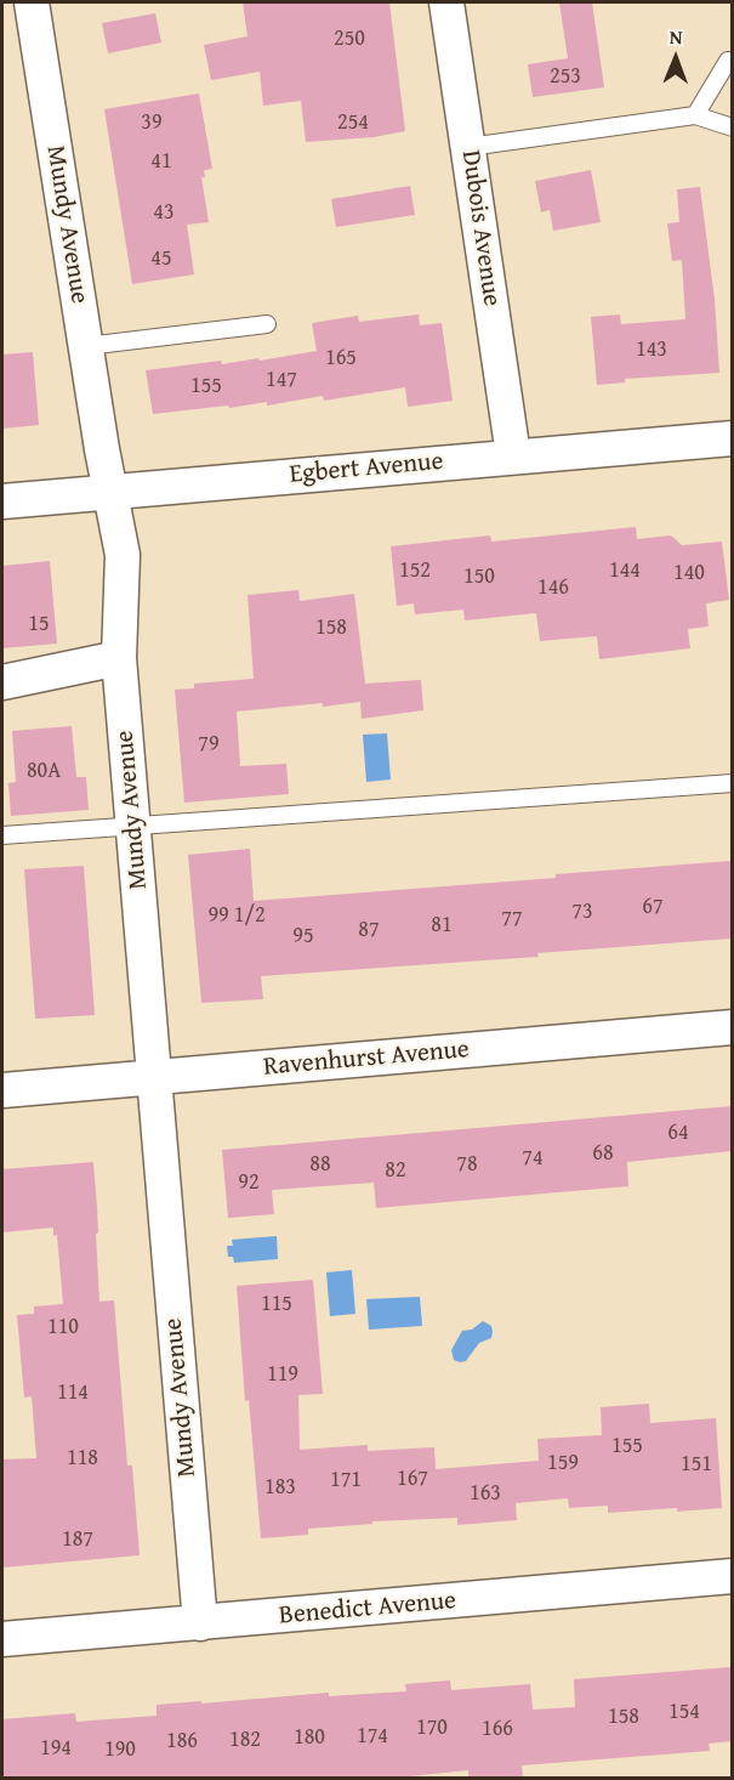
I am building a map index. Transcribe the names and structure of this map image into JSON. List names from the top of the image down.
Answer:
{
  "streets": {
    "street": [
      "Mundy Avenue",
      "Dubois Avenue",
      "Egbert Avenue",
      "Ravenhurst Avenue",
      "Benedict Avenue"
    ]
  },
  "crossings": [
    ["Mundy Avenue", "Egbert Avenue"],
    ["Mundy Avenue", "Ravenhurst Avenue"],
    ["Mundy Avenue", "Benedict Avenue"],
    ["Dubois Avenue", "Egbert Avenue"]
  ],
  "house_numbers": [
    "250",
    "253",
    "39",
    "254",
    "41",
    "43",
    "45",
    "143",
    "165",
    "147",
    "155",
    "152",
    "144",
    "140",
    "150",
    "146",
    "15",
    "158",
    "79",
    "80A",
    "67",
    "73",
    "99 1/2",
    "77",
    "81",
    "87",
    "95",
    "64",
    "68",
    "74",
    "88",
    "78",
    "82",
    "92",
    "115",
    "110",
    "119",
    "114",
    "155",
    "118",
    "159",
    "151",
    "167",
    "171",
    "183",
    "163",
    "187",
    "154",
    "158",
    "170",
    "166",
    "174",
    "180",
    "182",
    "186",
    "194",
    "190"
  ],
  "north": "top"
}
